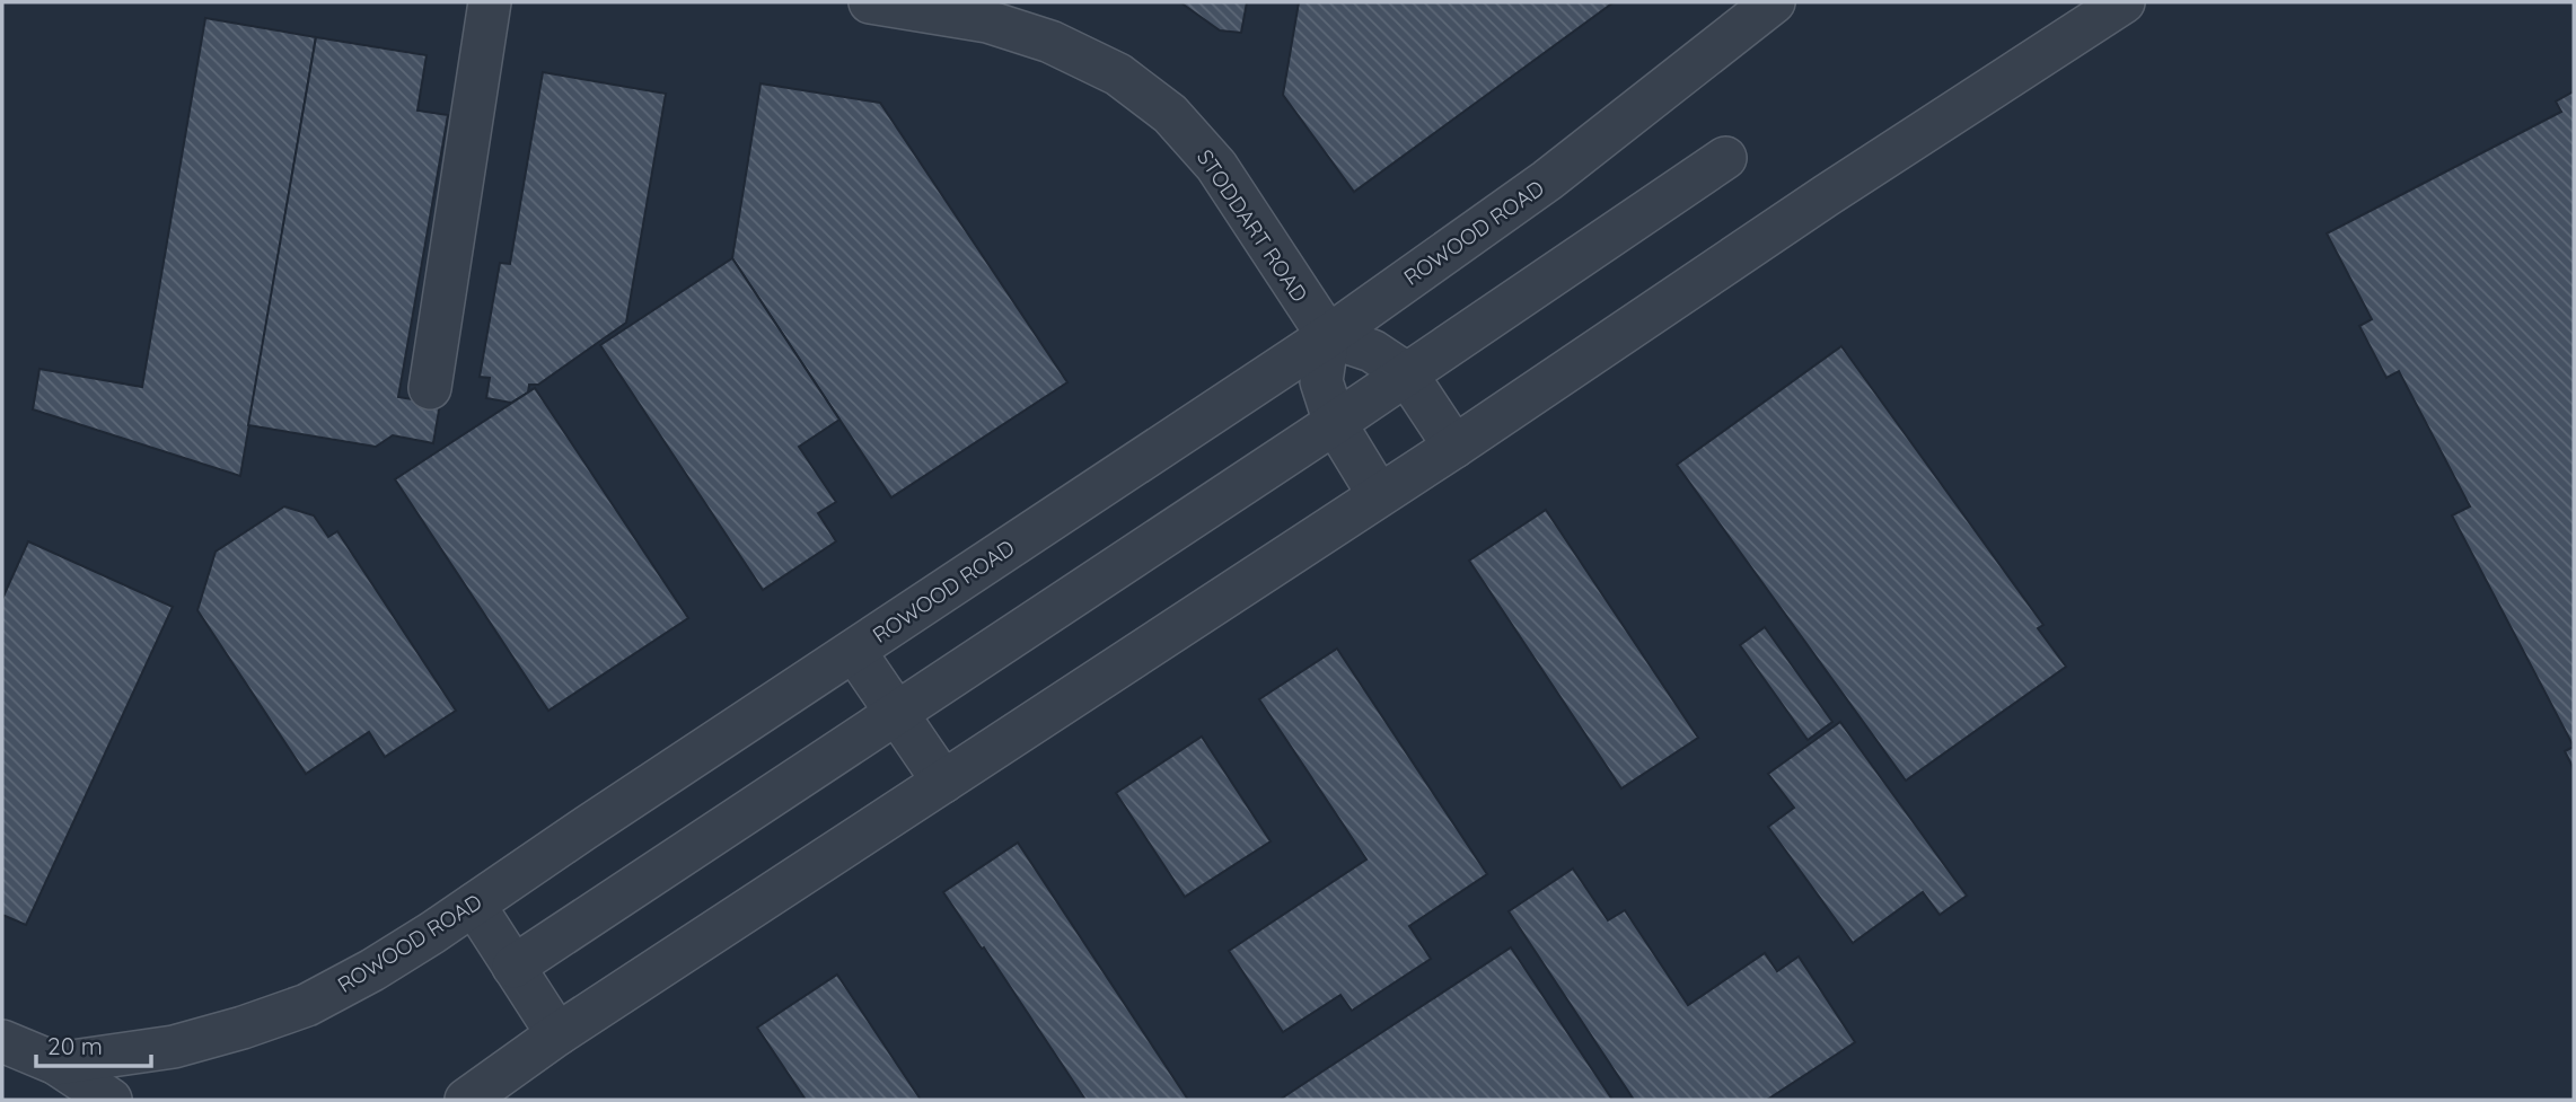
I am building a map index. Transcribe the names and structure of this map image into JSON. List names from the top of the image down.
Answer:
{
  "streets": {
    "street": ["STODDART ROAD", "ROWOOD ROAD"]
  },
  "crossings": [
    ["STODDART ROAD", "ROWOOD ROAD"]
  ],
  "scale_bar": "20 m"
}
